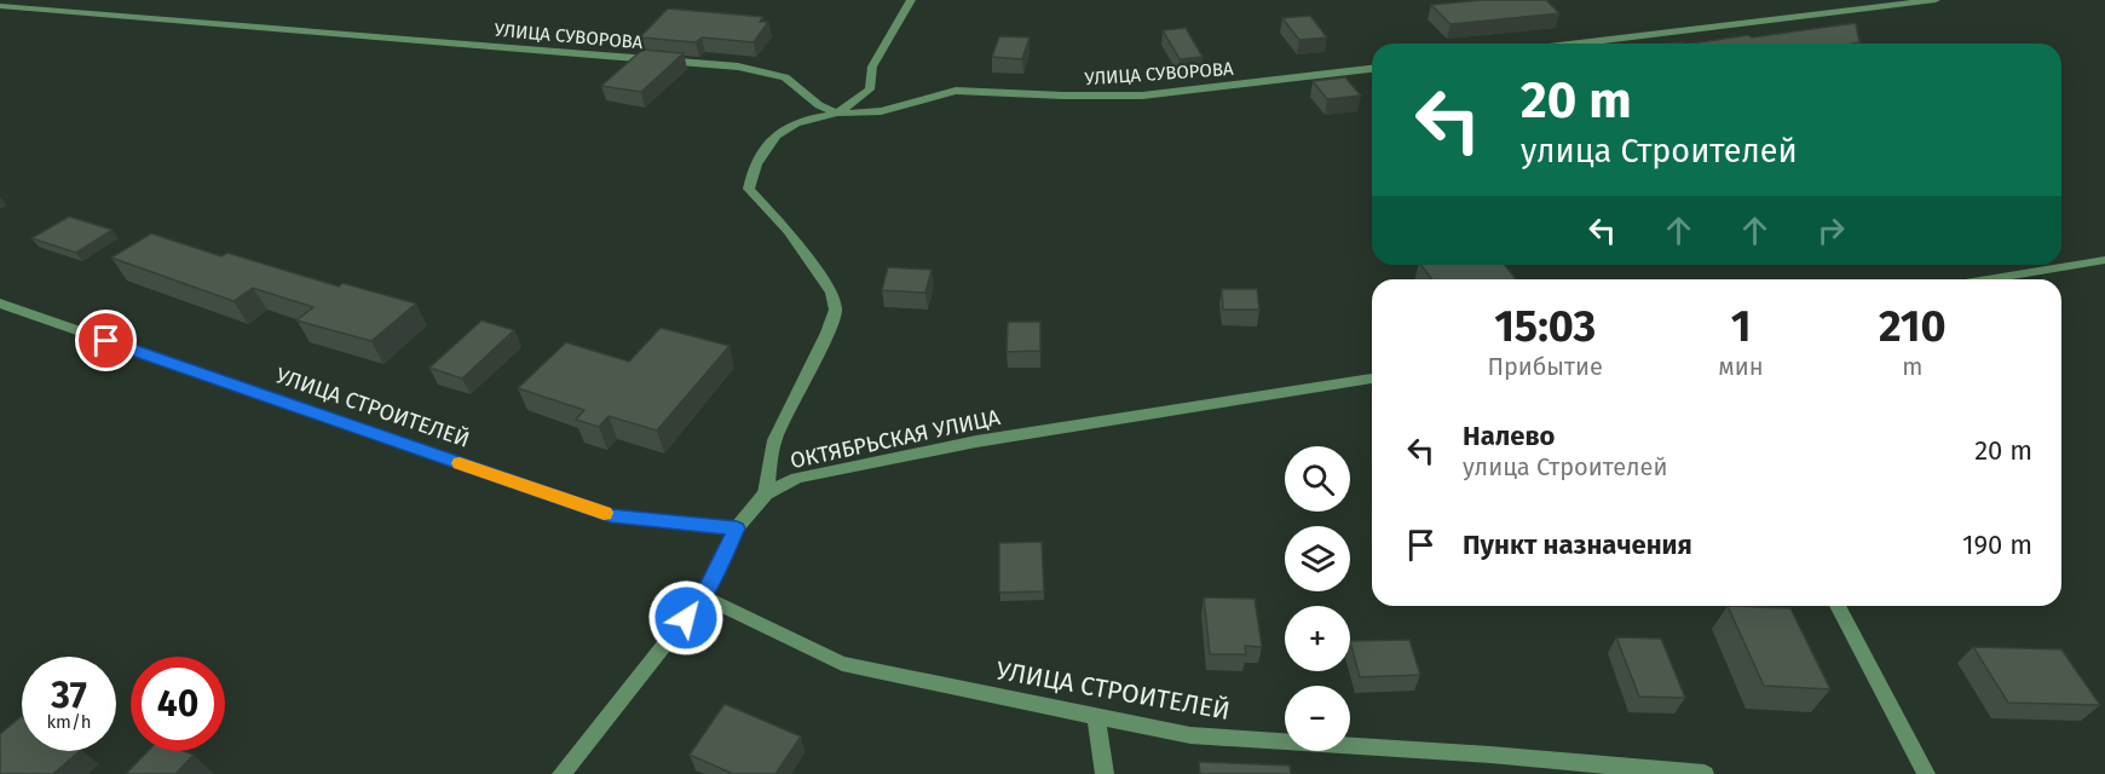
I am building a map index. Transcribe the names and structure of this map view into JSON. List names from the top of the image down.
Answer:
{
  "streets": {
    "street": ["УЛИЦА СУВОРОВА", "УЛИЦА СТРОИТЕЛЕЙ", "ОКТЯБРЬСКАЯ УЛИЦА"]
  },
  "crossings": [
    ["УЛИЦА СТРОИТЕЛЕЙ", "ОКТЯБРЬСКАЯ УЛИЦА"]
  ],
  "page": {
    "turn": ["20 m", "улица Строителей"],
    "eta": [
      "15:03",
      "Прибытие",
      "1",
      "мин",
      "210",
      "m"
    ],
    "list": [
      {
        "name": "Налево",
        "note": "улица Строителей",
        "value": "20 m"
      },
      {
        "name": "Пункт назначения",
        "value": "190 m"
      }
    ],
    "map_buttons": ["+", "−"],
    "speed": "37 km/h",
    "limit": "40"
  }
}
